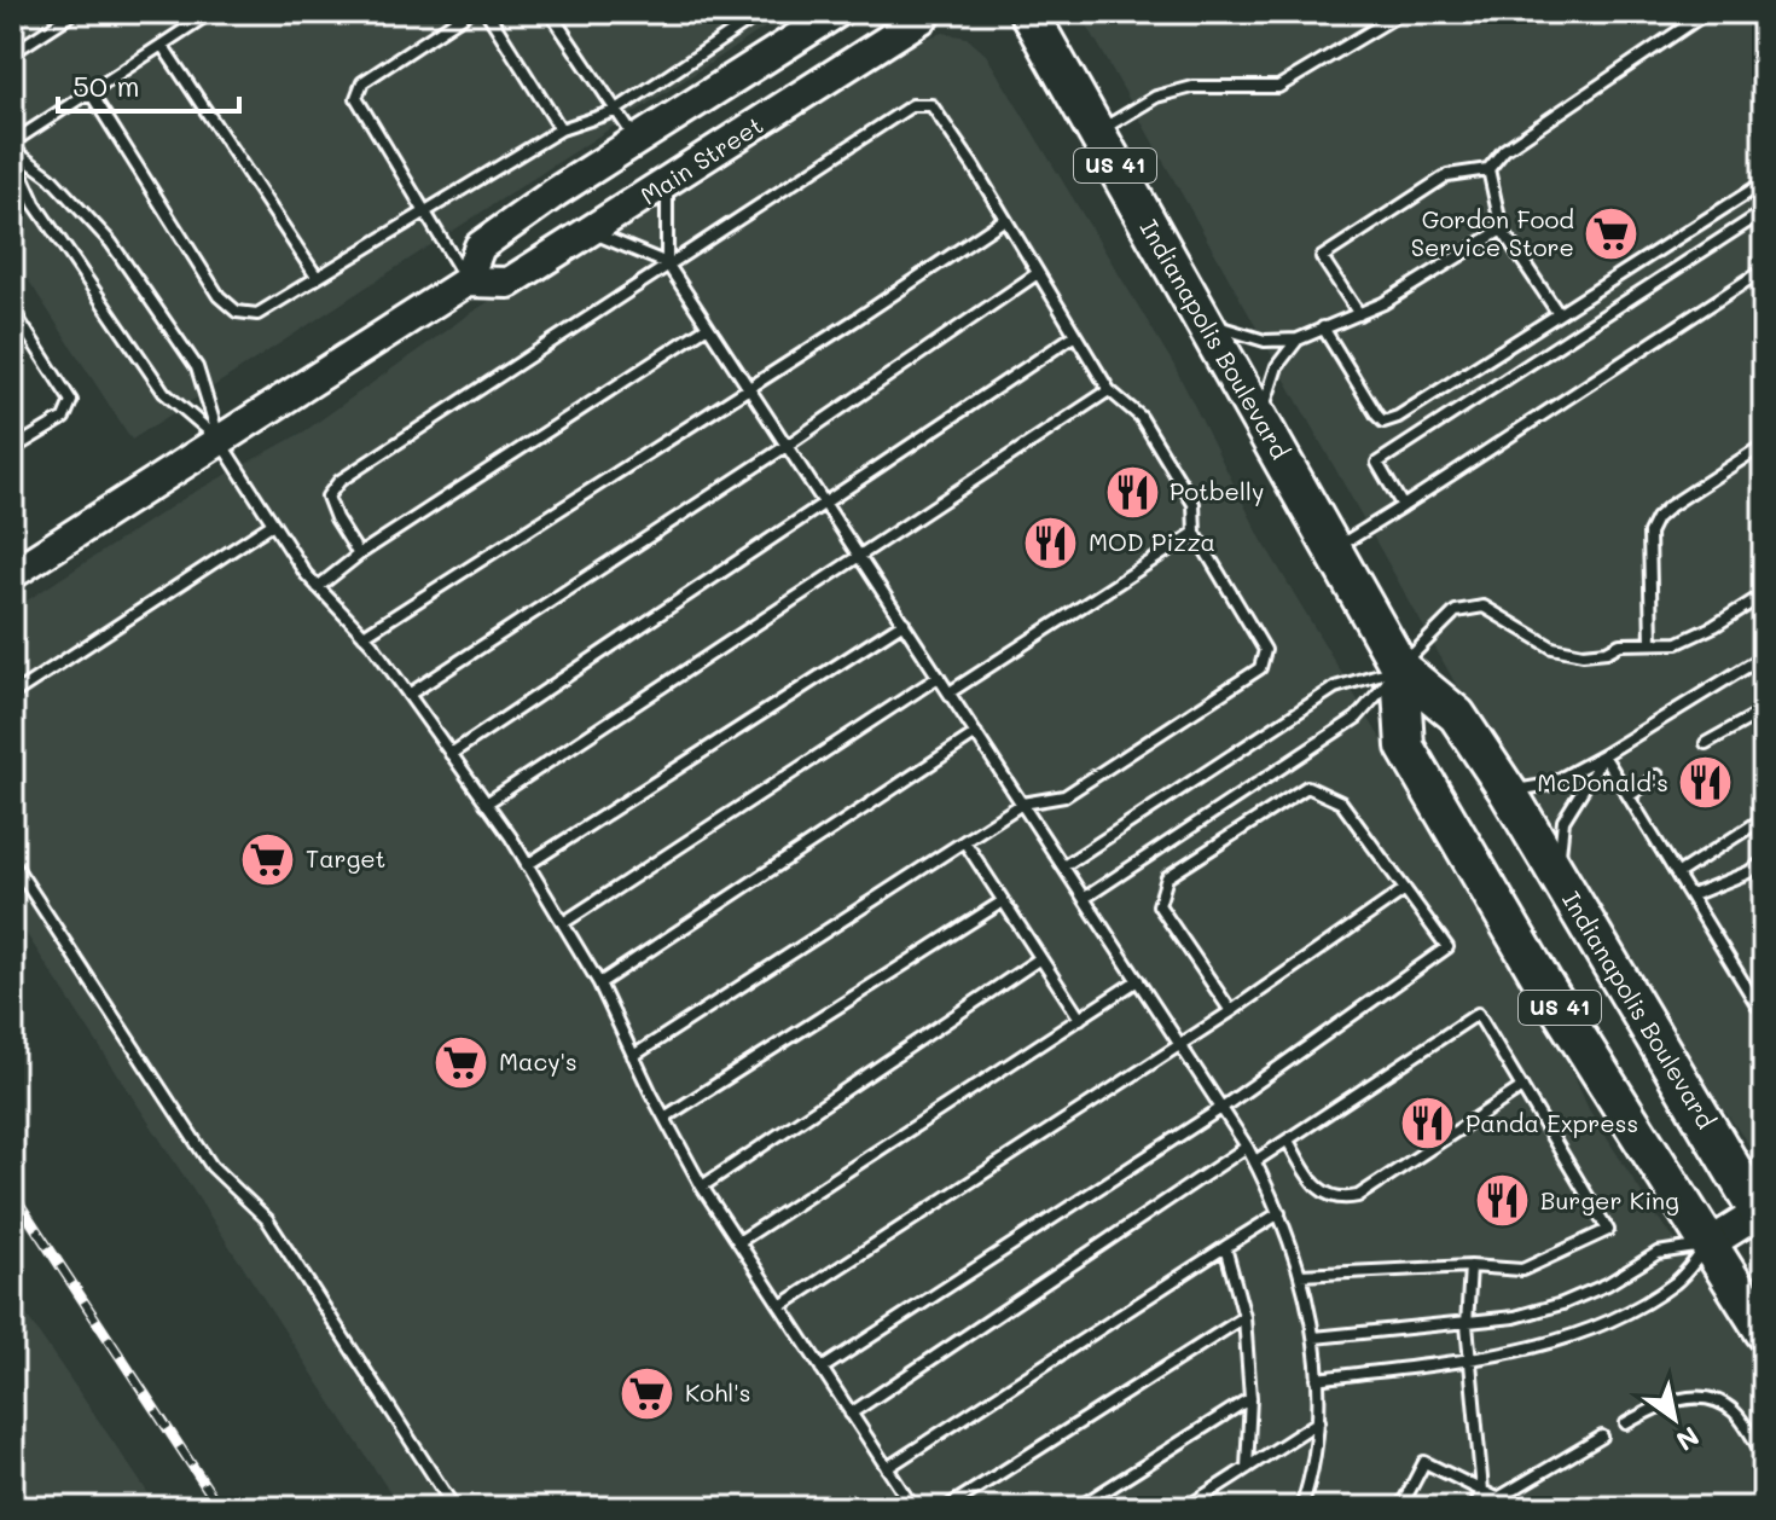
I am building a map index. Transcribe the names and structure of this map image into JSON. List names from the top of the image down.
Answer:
{
  "streets": {
    "highway": ["US 41", "Indianapolis Boulevard"],
    "street": ["Main Street"]
  },
  "places": {
    "supermarket": [
      "Gordon Food Service Store",
      "Target",
      "Macy's",
      "Kohl's"
    ],
    "restaurant": [
      "Potbelly",
      "MOD Pizza",
      "McDonald's",
      "Panda Express",
      "Burger King"
    ]
  },
  "scale_bar": "50 m",
  "north": "bottom right"
}
